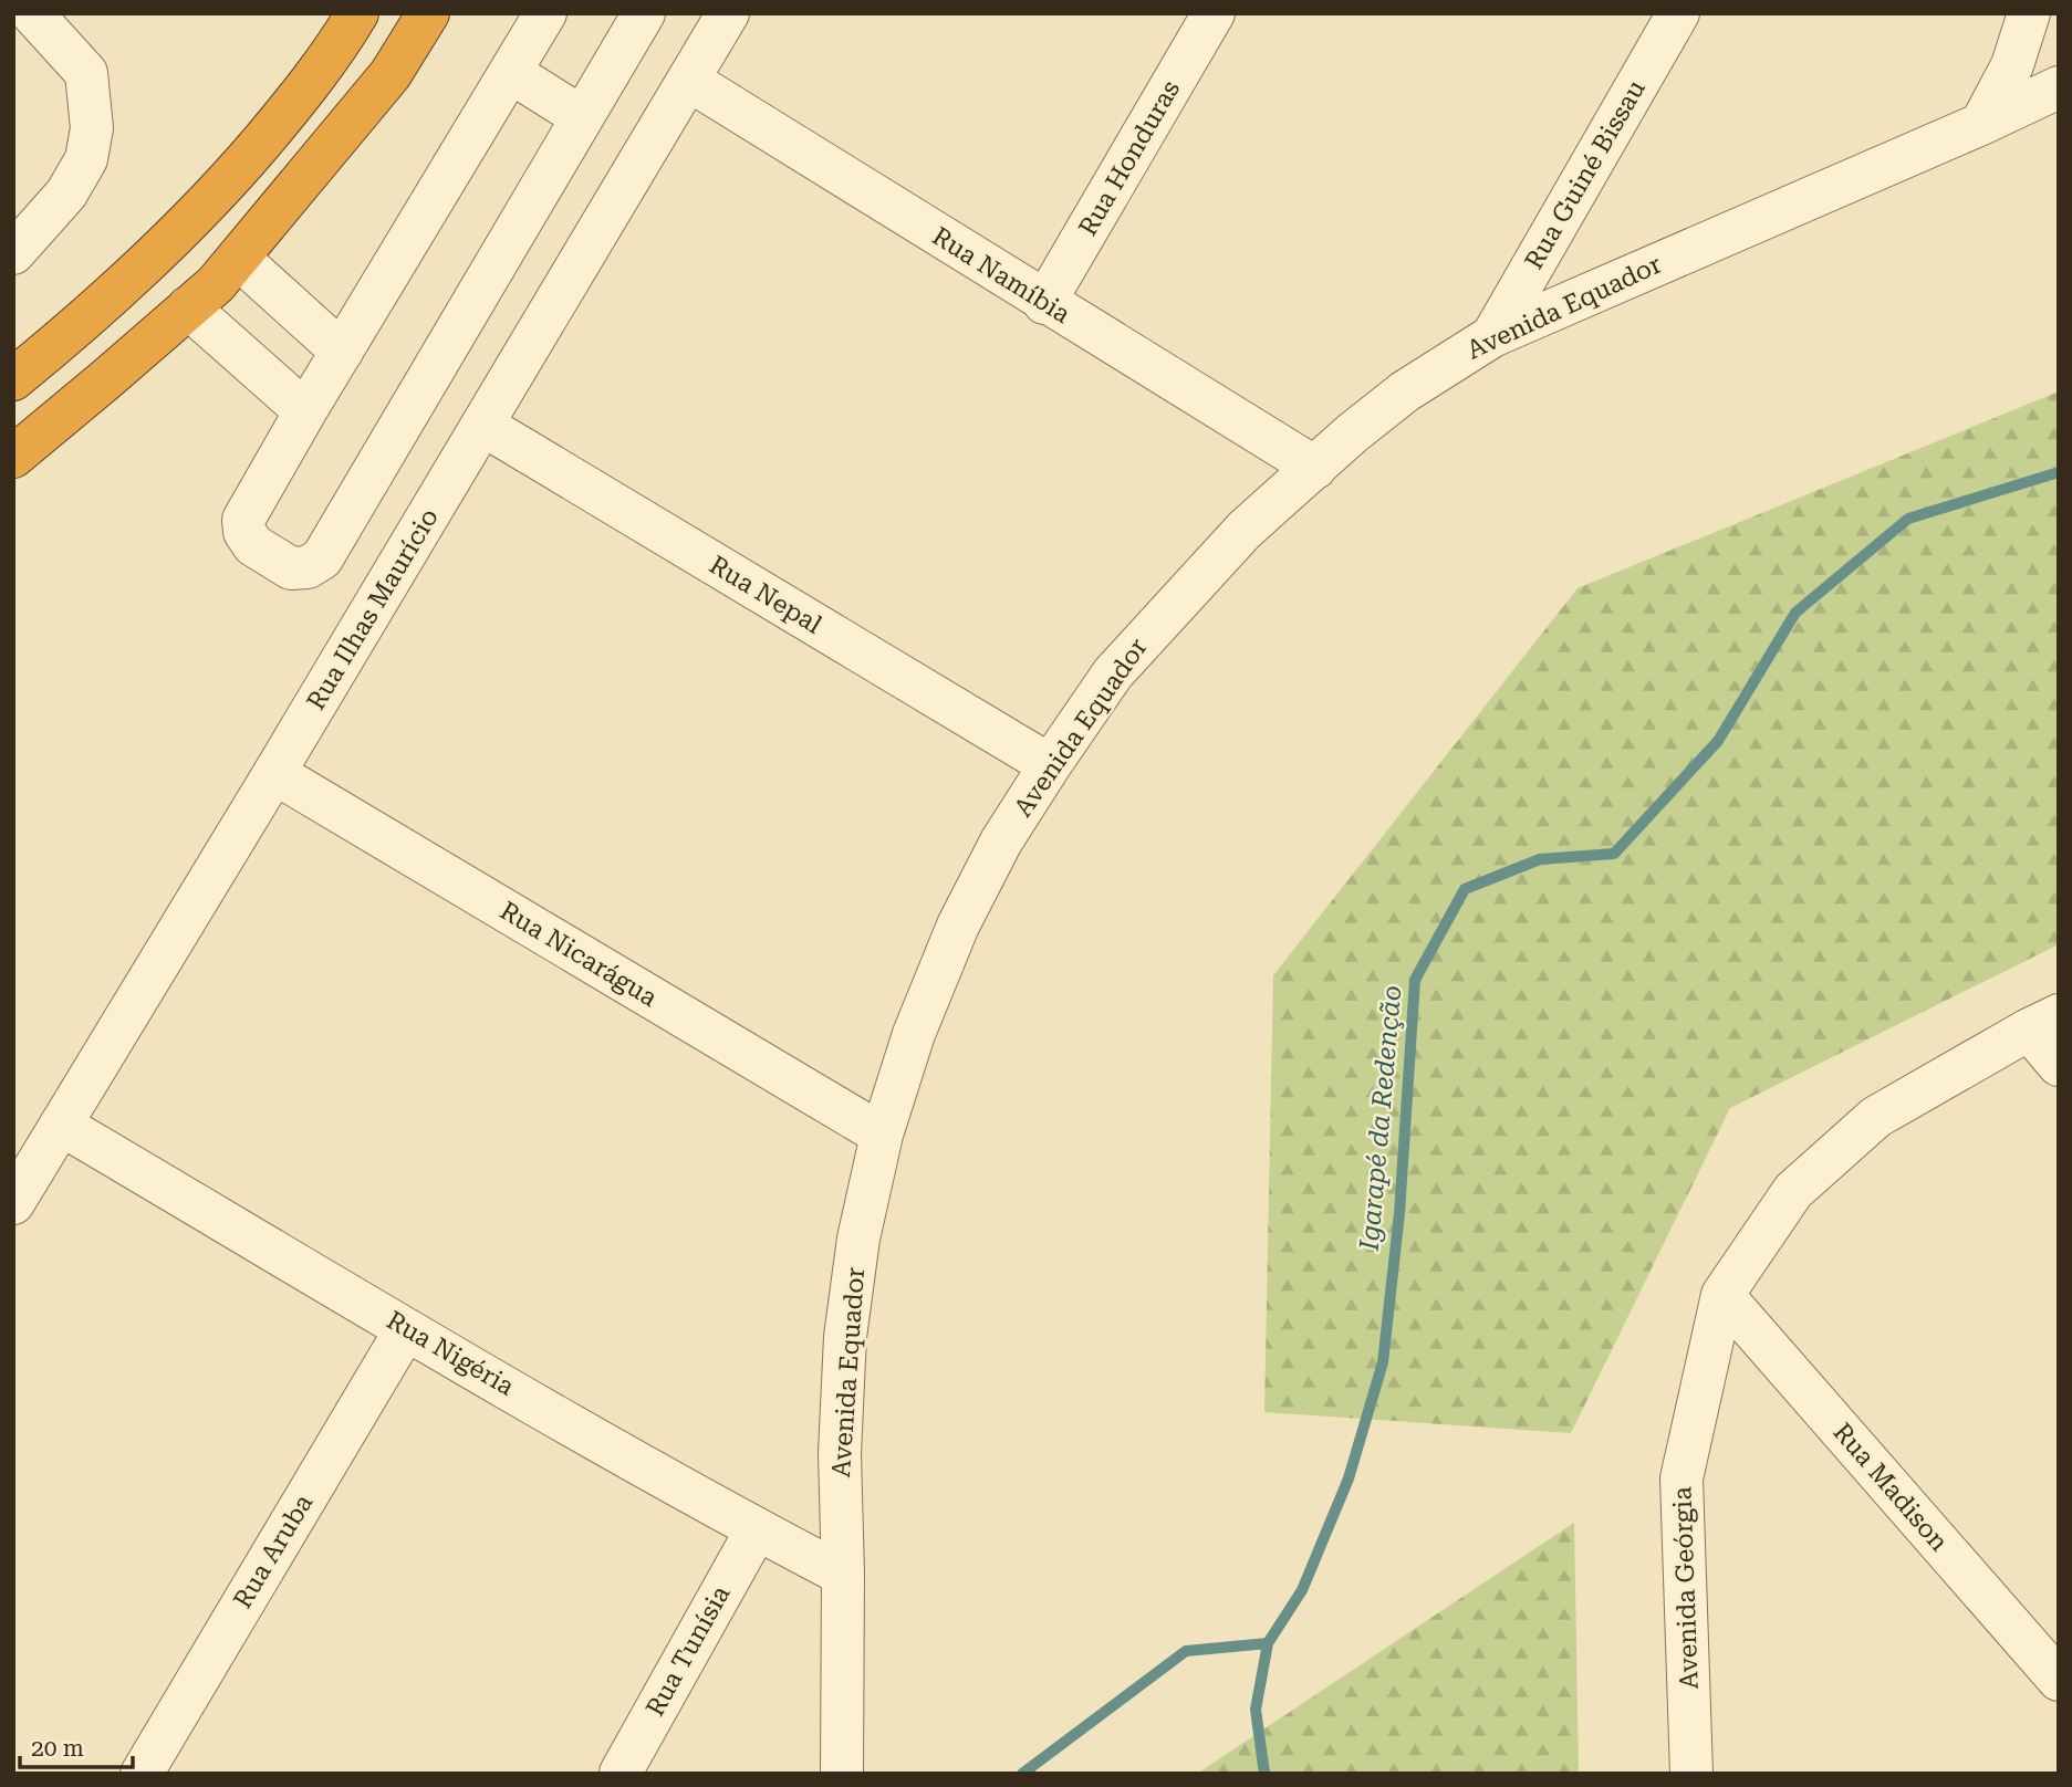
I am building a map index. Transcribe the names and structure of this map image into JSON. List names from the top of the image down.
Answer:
{
  "streets": {
    "street": [
      "Rua Honduras",
      "Rua Guiné Bissau",
      "Rua Namíbia",
      "Avenida Equador",
      "Rua Nepal",
      "Rua Ilhas Maurício",
      "Rua Nicarágua",
      "Rua Nigéria",
      "Rua Madison",
      "Rua Aruba",
      "Avenida Geórgia",
      "Rua Tunísia"
    ]
  },
  "crossings": [
    ["Rua Honduras", "Rua Namíbia"],
    ["Rua Guiné Bissau", "Avenida Equador"],
    ["Rua Namíbia", "Avenida Equador"],
    ["Rua Namíbia", "Rua Ilhas Maurício"],
    ["Avenida Equador", "Rua Nepal"],
    ["Avenida Equador", "Rua Nicarágua"],
    ["Avenida Equador", "Rua Nigéria"],
    ["Rua Nepal", "Rua Ilhas Maurício"],
    ["Rua Ilhas Maurício", "Rua Nicarágua"],
    ["Rua Ilhas Maurício", "Rua Nigéria"],
    ["Rua Nigéria", "Rua Aruba"],
    ["Rua Nigéria", "Rua Tunísia"],
    ["Rua Madison", "Avenida Geórgia"]
  ],
  "water": ["Igarapé da Redenção"],
  "scale_bar": "20 m"
}
